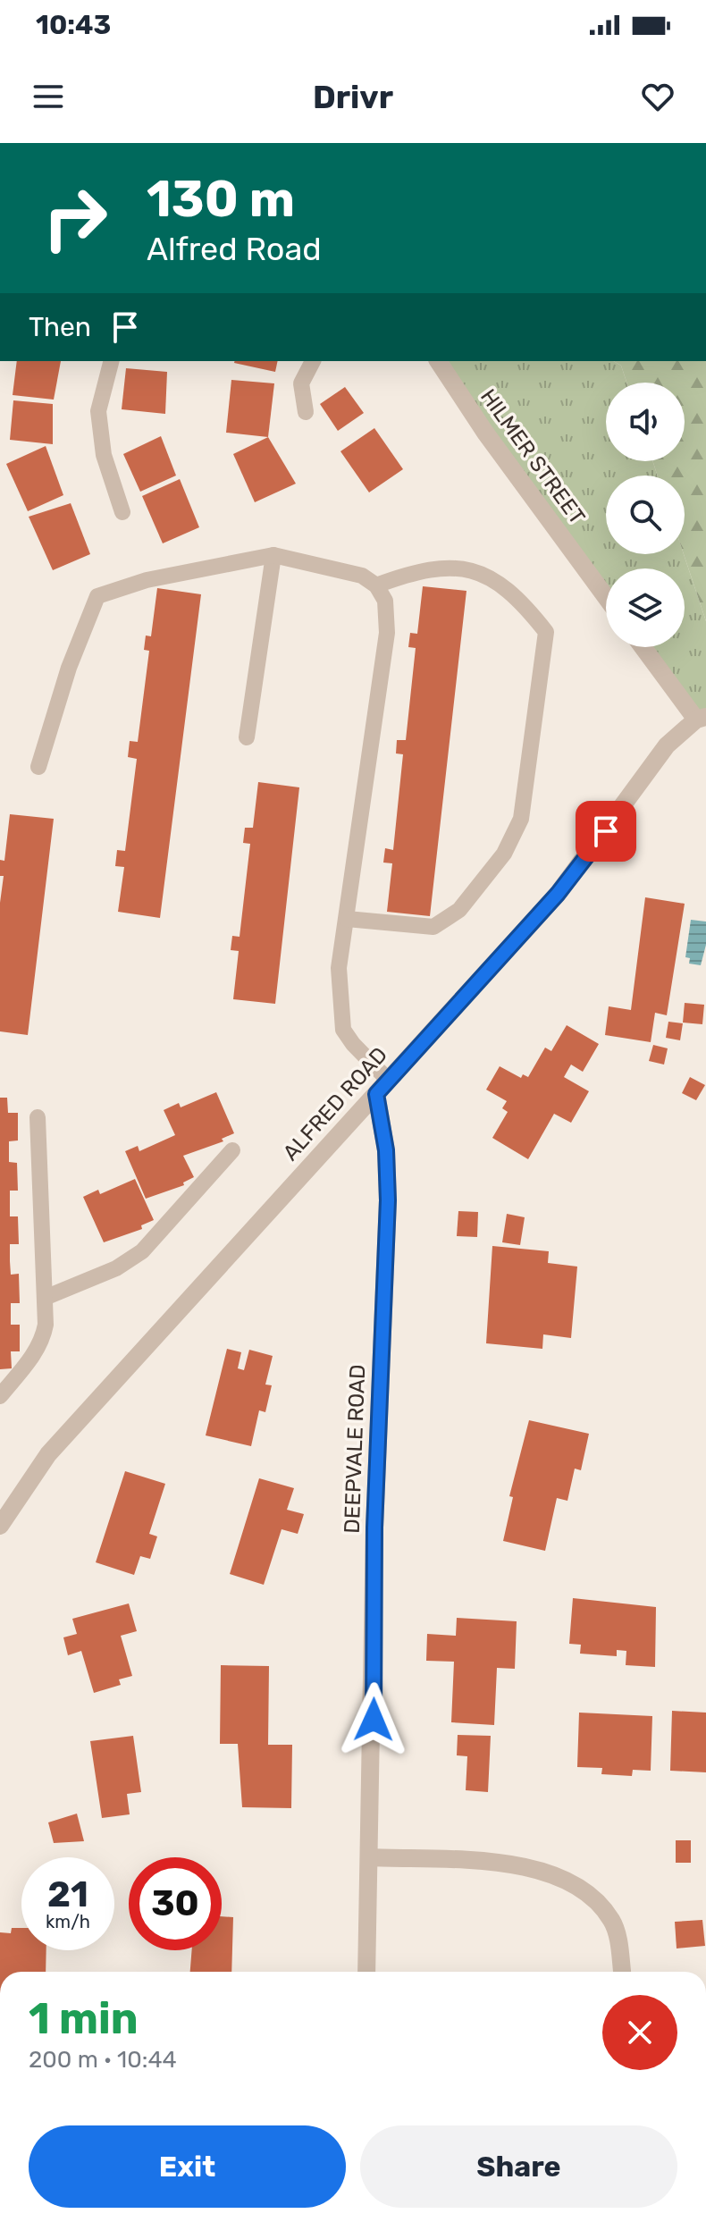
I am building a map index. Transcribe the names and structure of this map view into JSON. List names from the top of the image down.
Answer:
{
  "streets": {
    "street": ["HILMER STREET", "ALFRED ROAD", "DEEPVALE ROAD"]
  },
  "crossings": [
    ["ALFRED ROAD", "DEEPVALE ROAD"]
  ],
  "page": {
    "status": "10:43",
    "header": "Drivr",
    "turn": ["130 m", "Alfred Road"],
    "then": "Then",
    "speed": "21 km/h",
    "limit": "30",
    "heading": ["1 min", "200 m · 10:44"],
    "buttons": ["Exit", "Share"]
  }
}
